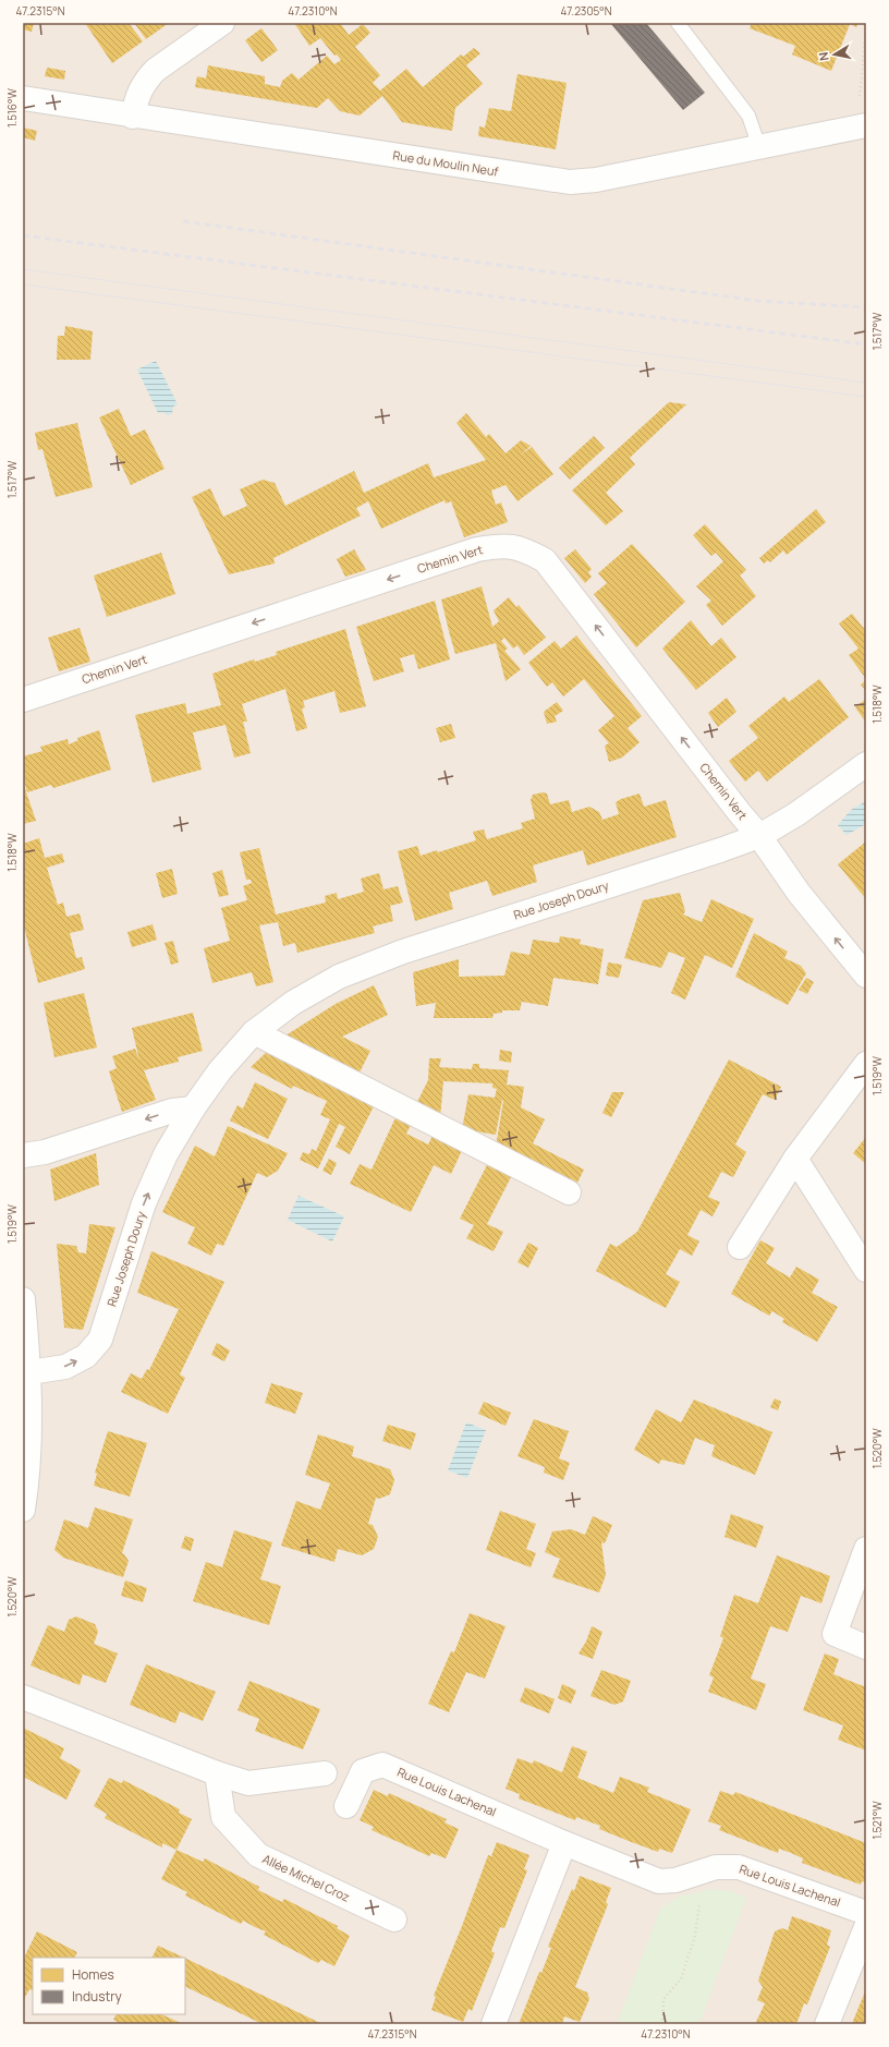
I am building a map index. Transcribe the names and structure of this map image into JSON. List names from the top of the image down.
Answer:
{
  "streets": {
    "street": [
      "Rue du Moulin Neuf",
      "Chemin Vert",
      "Rue Joseph Doury",
      "Rue Louis Lachenal",
      "Allée Michel Croz"
    ]
  },
  "crossings": [
    ["Chemin Vert", "Rue Joseph Doury"]
  ],
  "one_way": ["Chemin Vert"],
  "legend": ["Homes", "Industry"],
  "north": "left",
  "coordinates": [
    "47.2315°N",
    "47.2310°N",
    "47.2305°N",
    "1.516°W",
    "1.517°W",
    "1.518°W",
    "1.519°W",
    "1.520°W",
    "1.521°W"
  ]
}
